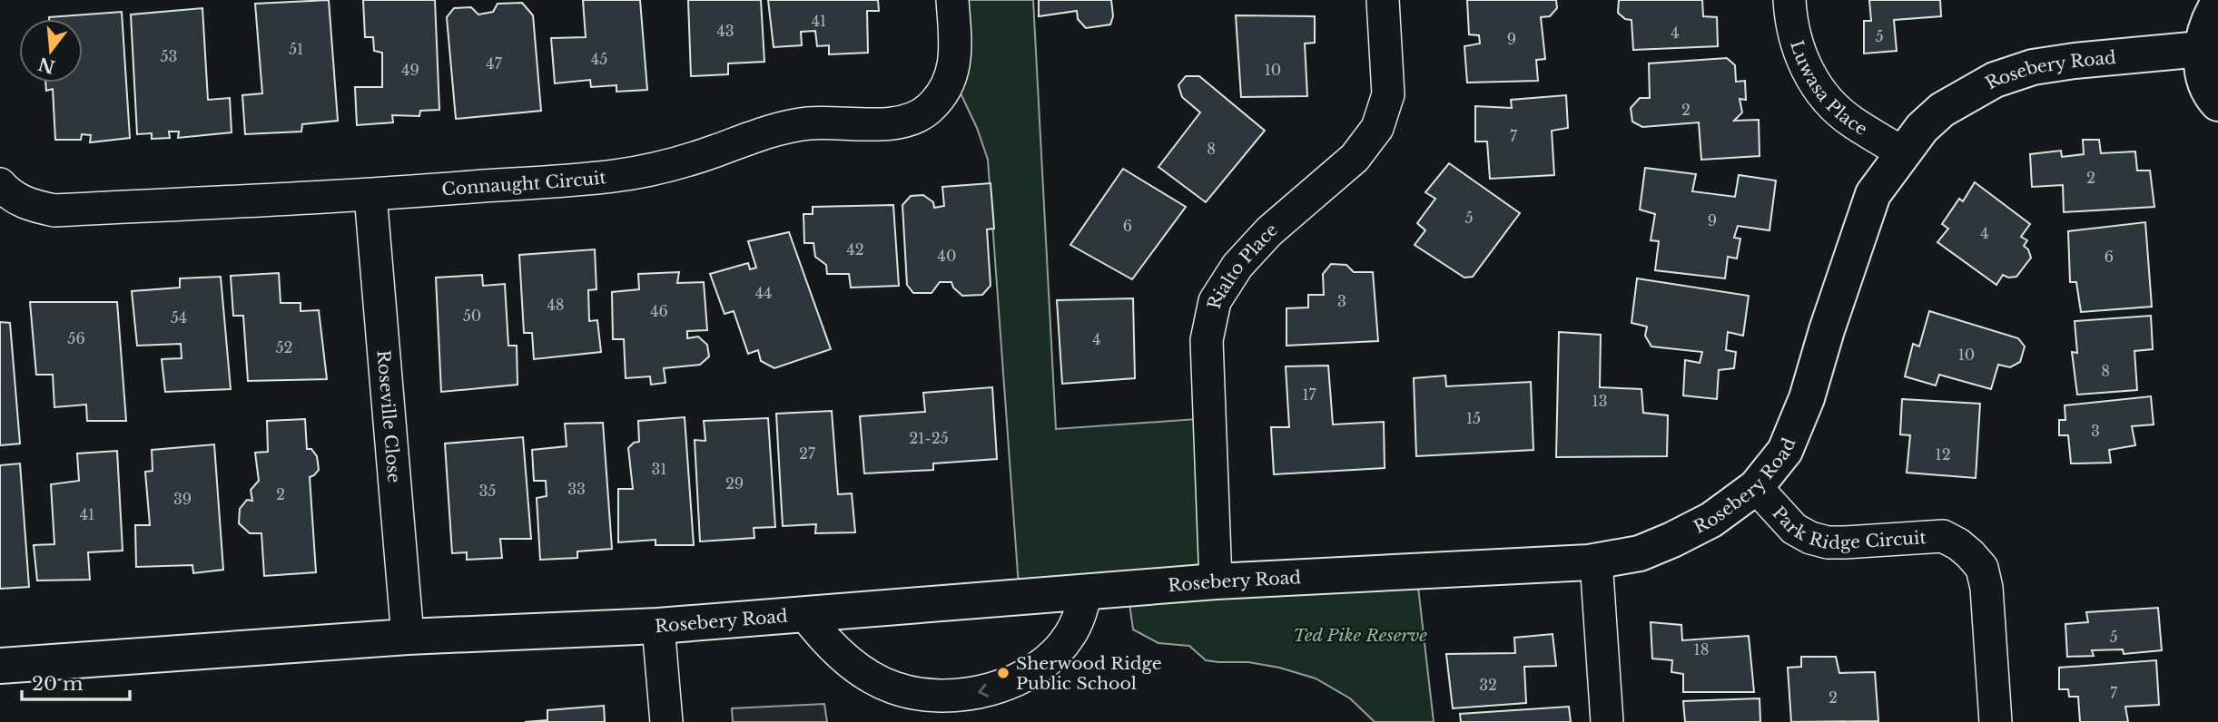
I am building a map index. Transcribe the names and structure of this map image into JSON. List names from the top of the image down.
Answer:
{
  "streets": {
    "street": [
      "Rosebery Road",
      "Luwasa Place",
      "Connaught Circuit",
      "Rialto Place",
      "Roseville Close",
      "Park Ridge Circuit"
    ]
  },
  "crossings": [
    ["Rosebery Road", "Luwasa Place"],
    ["Rosebery Road", "Rialto Place"],
    ["Rosebery Road", "Roseville Close"],
    ["Rosebery Road", "Park Ridge Circuit"],
    ["Connaught Circuit", "Roseville Close"]
  ],
  "parks": ["Ted Pike Reserve"],
  "places": ["Sherwood Ridge Public School"],
  "house_numbers": [
    "41",
    "43",
    "4",
    "5",
    "9",
    "51",
    "53",
    "45",
    "47",
    "49",
    "10",
    "2",
    "7",
    "8",
    "2",
    "5",
    "9",
    "6",
    "4",
    "42",
    "40",
    "6",
    "44",
    "3",
    "48",
    "46",
    "50",
    "54",
    "56",
    "4",
    "52",
    "10",
    "8",
    "17",
    "13",
    "15",
    "3",
    "21-25",
    "27",
    "12",
    "31",
    "29",
    "33",
    "35",
    "2",
    "39",
    "41",
    "5",
    "18",
    "32",
    "7",
    "2"
  ],
  "scale_bar": "20 m",
  "north": "bottom"
}
